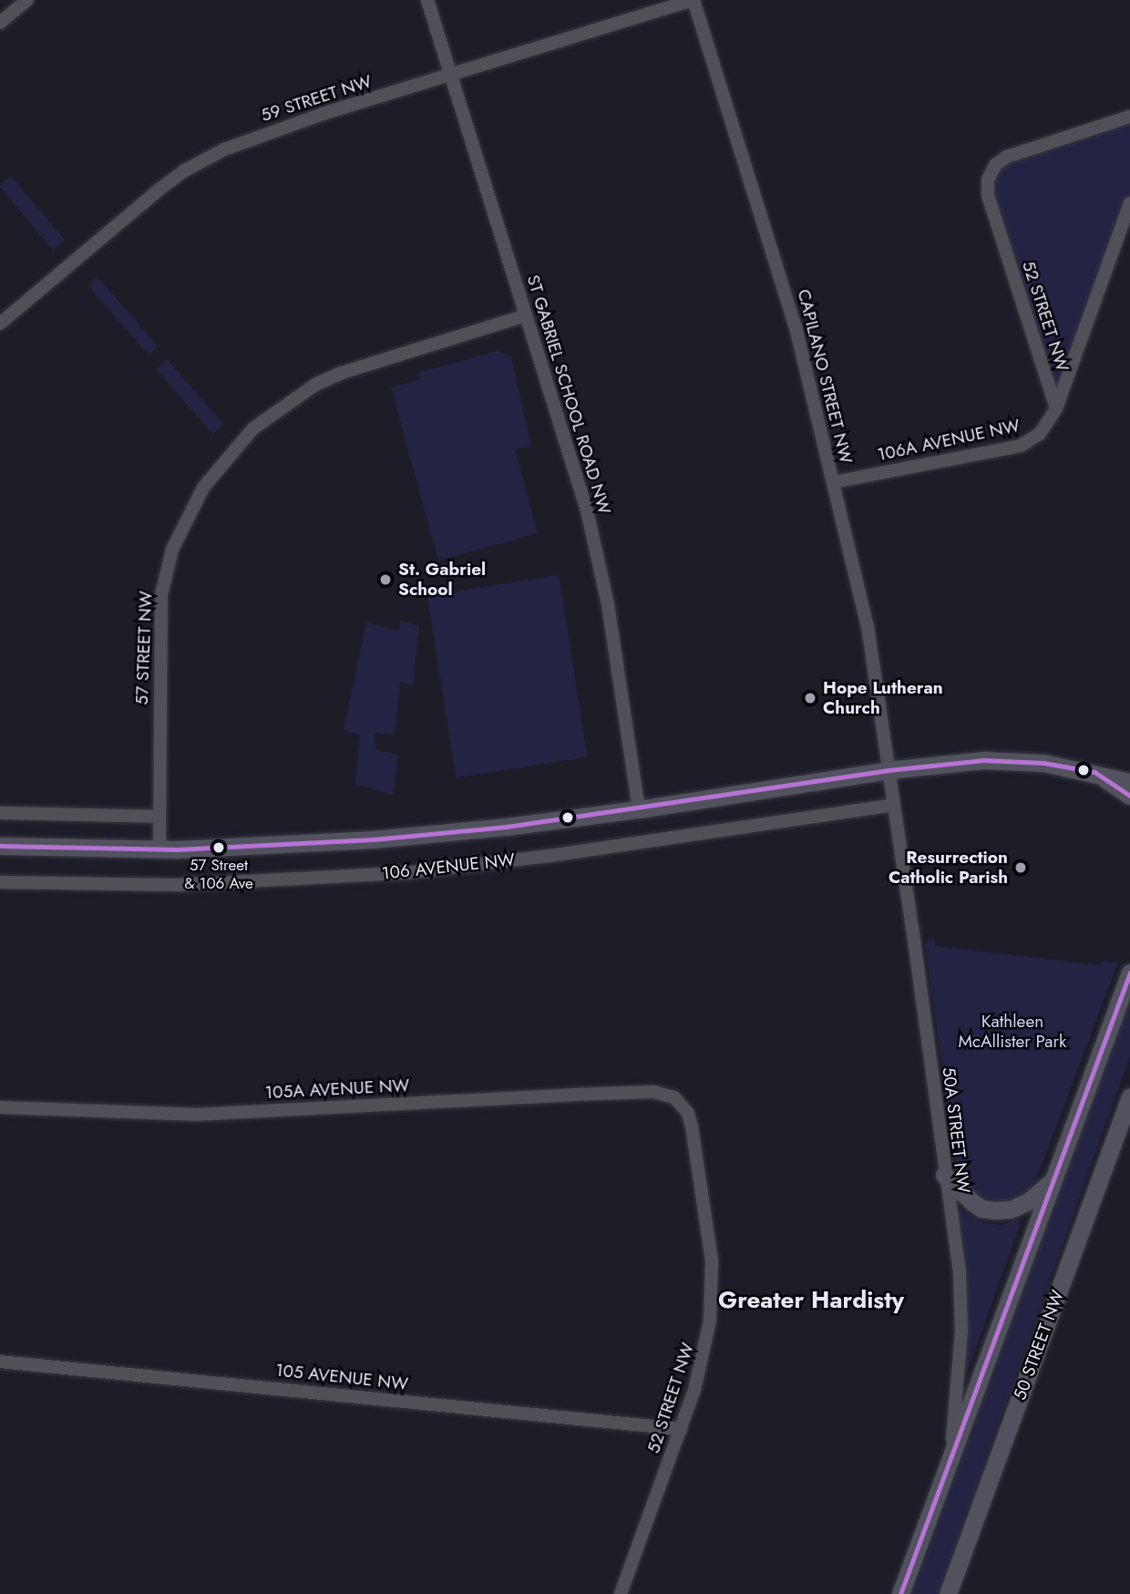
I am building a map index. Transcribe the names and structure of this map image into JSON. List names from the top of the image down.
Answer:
{
  "streets": {
    "main road": ["106 AVENUE NW", "50 STREET NW"],
    "street": [
      "59 STREET NW",
      "52 STREET NW",
      "CAPILANO STREET NW",
      "ST GABRIEL SCHOOL ROAD NW",
      "106A AVENUE NW",
      "57 STREET NW",
      "105A AVENUE NW",
      "50A STREET NW",
      "105 AVENUE NW"
    ]
  },
  "crossings": [
    ["59 STREET NW", "CAPILANO STREET NW"],
    ["59 STREET NW", "ST GABRIEL SCHOOL ROAD NW"],
    ["52 STREET NW", "106A AVENUE NW"],
    ["52 STREET NW", "105A AVENUE NW"],
    ["52 STREET NW", "105 AVENUE NW"],
    ["CAPILANO STREET NW", "106A AVENUE NW"],
    ["CAPILANO STREET NW", "106 AVENUE NW"],
    ["CAPILANO STREET NW", "50A STREET NW"],
    ["ST GABRIEL SCHOOL ROAD NW", "57 STREET NW"],
    ["ST GABRIEL SCHOOL ROAD NW", "106 AVENUE NW"],
    ["57 STREET NW", "106 AVENUE NW"],
    ["106 AVENUE NW", "50A STREET NW"]
  ],
  "districts": ["Greater Hardisty"],
  "parks": ["Kathleen McAllister Park"],
  "places": [
    "St. Gabriel School",
    "Hope Lutheran Church",
    "57 Street & 106 Ave",
    "Resurrection Catholic Parish"
  ]
}
